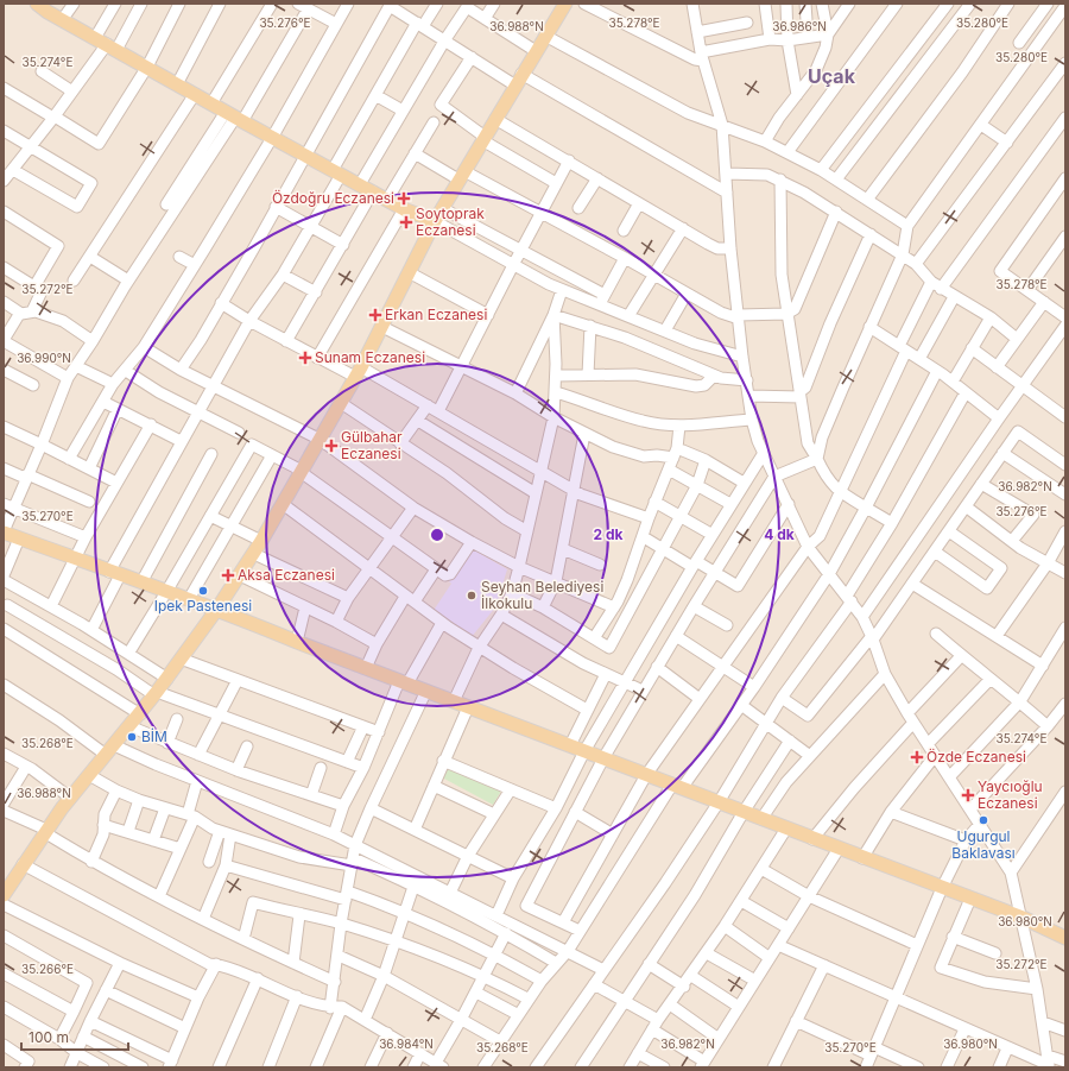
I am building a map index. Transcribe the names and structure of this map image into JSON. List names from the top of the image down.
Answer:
{
  "districts": ["Uçak"],
  "places": {
    "health": [
      "Özdoğru Eczanesi",
      "Soytoprak Eczanesi",
      "Erkan Eczanesi",
      "Sunam Eczanesi",
      "Gülbahar Eczanesi",
      "Aksa Eczanesi",
      "Özde Eczanesi",
      "Yaycıoğlu Eczanesi"
    ],
    "other": [
      "Ipek Pastenesi",
      "Seyhan Belediyesi İlkokulu",
      "BİM",
      "Ugurgul Baklavası"
    ]
  },
  "scale_bar": "100 m",
  "coordinates": [
    "35.276°E",
    "35.278°E",
    "35.280°E",
    "36.988°N",
    "36.986°N",
    "35.274°E",
    "35.272°E",
    "36.990°N",
    "36.982°N",
    "35.270°E",
    "35.268°E",
    "36.980°N",
    "35.266°E",
    "36.984°N"
  ],
  "rings": ["2 dk", "4 dk"]
}
